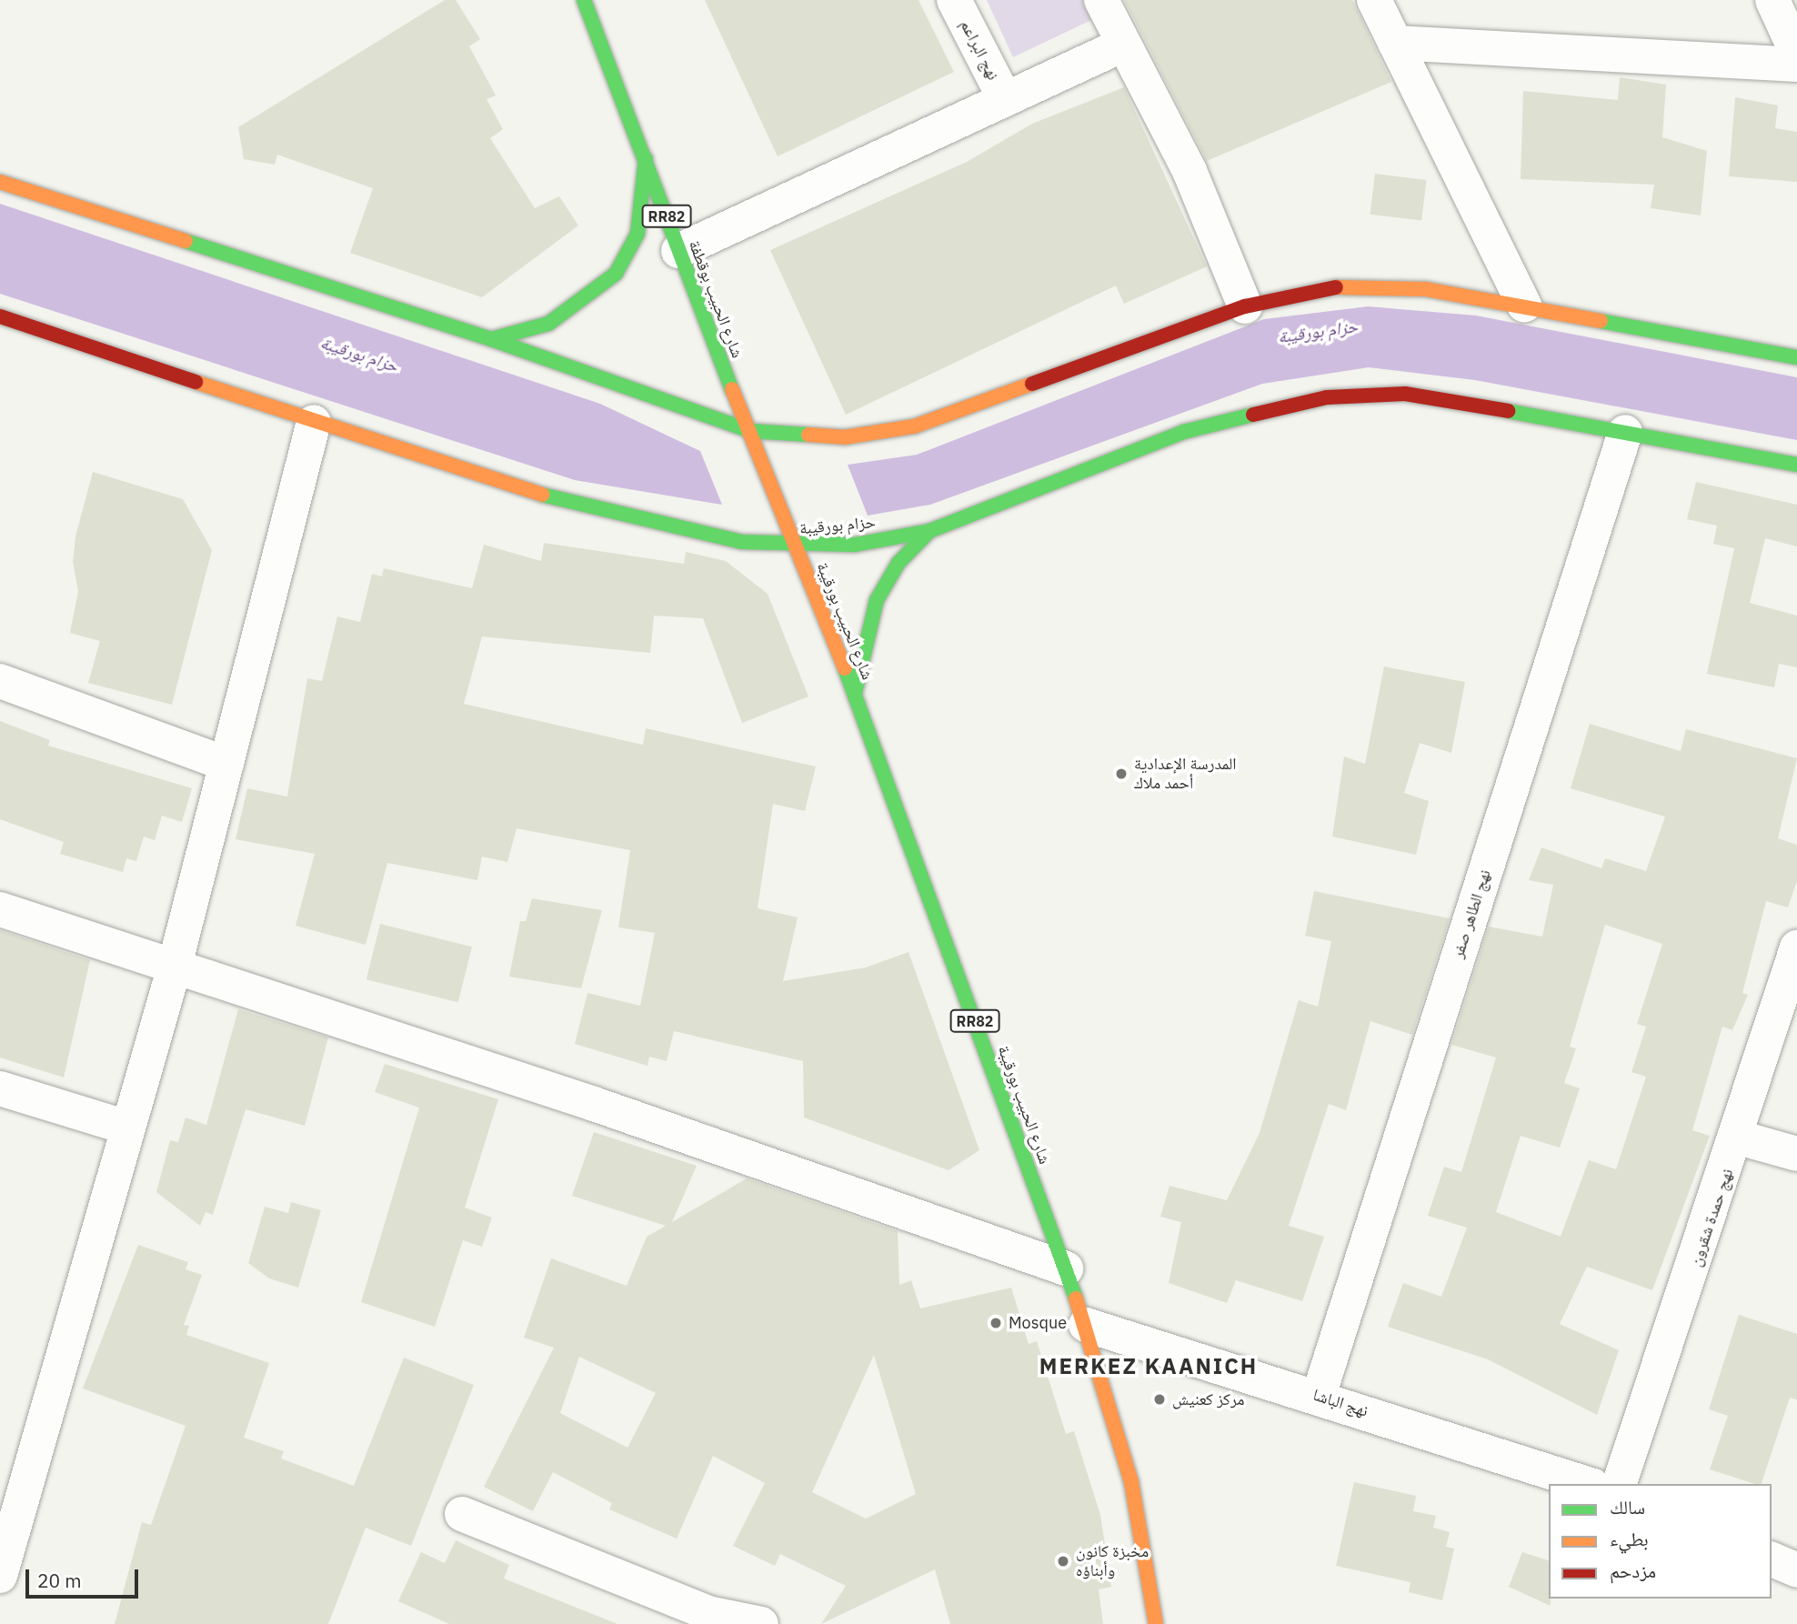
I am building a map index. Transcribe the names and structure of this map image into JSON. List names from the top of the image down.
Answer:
{
  "streets": {
    "main road": [
      "RR82",
      "شارع الحبيب بوقطفة",
      "حزام بورقيبة",
      "شارع الحبيب بورقيبة"
    ],
    "street": [
      "نهج البراعم",
      "نهج الطاهر صفر",
      "نهج حمدة شقرون",
      "نهج الباشا"
    ]
  },
  "crossings": [
    ["شارع الحبيب بوقطفة", "شارع الحبيب بورقيبة"],
    ["حزام بورقيبة", "شارع الحبيب بورقيبة"],
    ["حزام بورقيبة", "نهج الطاهر صفر"],
    ["شارع الحبيب بورقيبة", "نهج الباشا"],
    ["نهج الطاهر صفر", "نهج الباشا"]
  ],
  "districts": ["MERKEZ KAANICH"],
  "water": ["حزام بورقيبة"],
  "places": [
    "المدرسة الإعدادية أحمد ملاك",
    "Mosque",
    "مركز كعنيش",
    "مخبزة كانون وأبناؤه"
  ],
  "legend": ["سالك", "بطيء", "مزدحم"],
  "scale_bar": "20 m"
}
